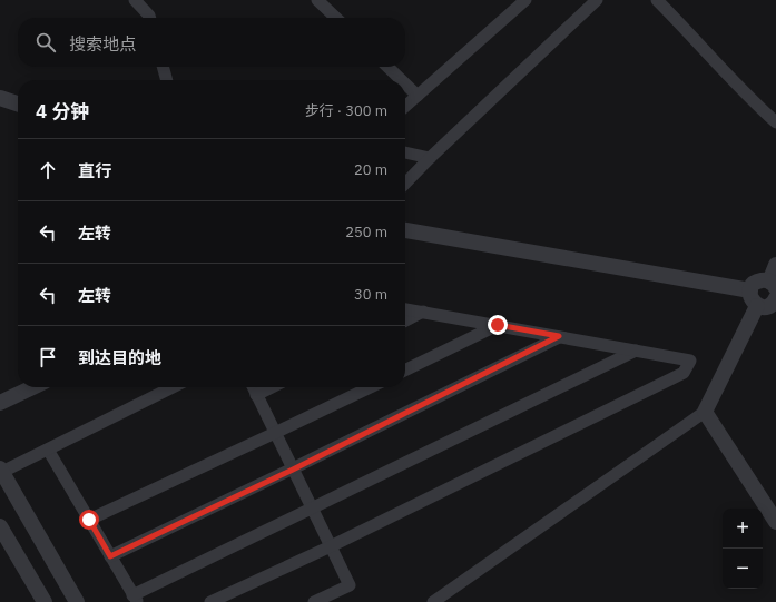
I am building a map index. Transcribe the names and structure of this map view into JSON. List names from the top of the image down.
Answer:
{
  "page": {
    "search": "搜索地点",
    "heading": ["4 分钟", "步行 · 300 m"],
    "list": [
      ["直行", "20 m"],
      ["左转", "250 m"],
      ["左转", "30 m"],
      "到达目的地"
    ],
    "map_buttons": ["+", "−"]
  }
}
